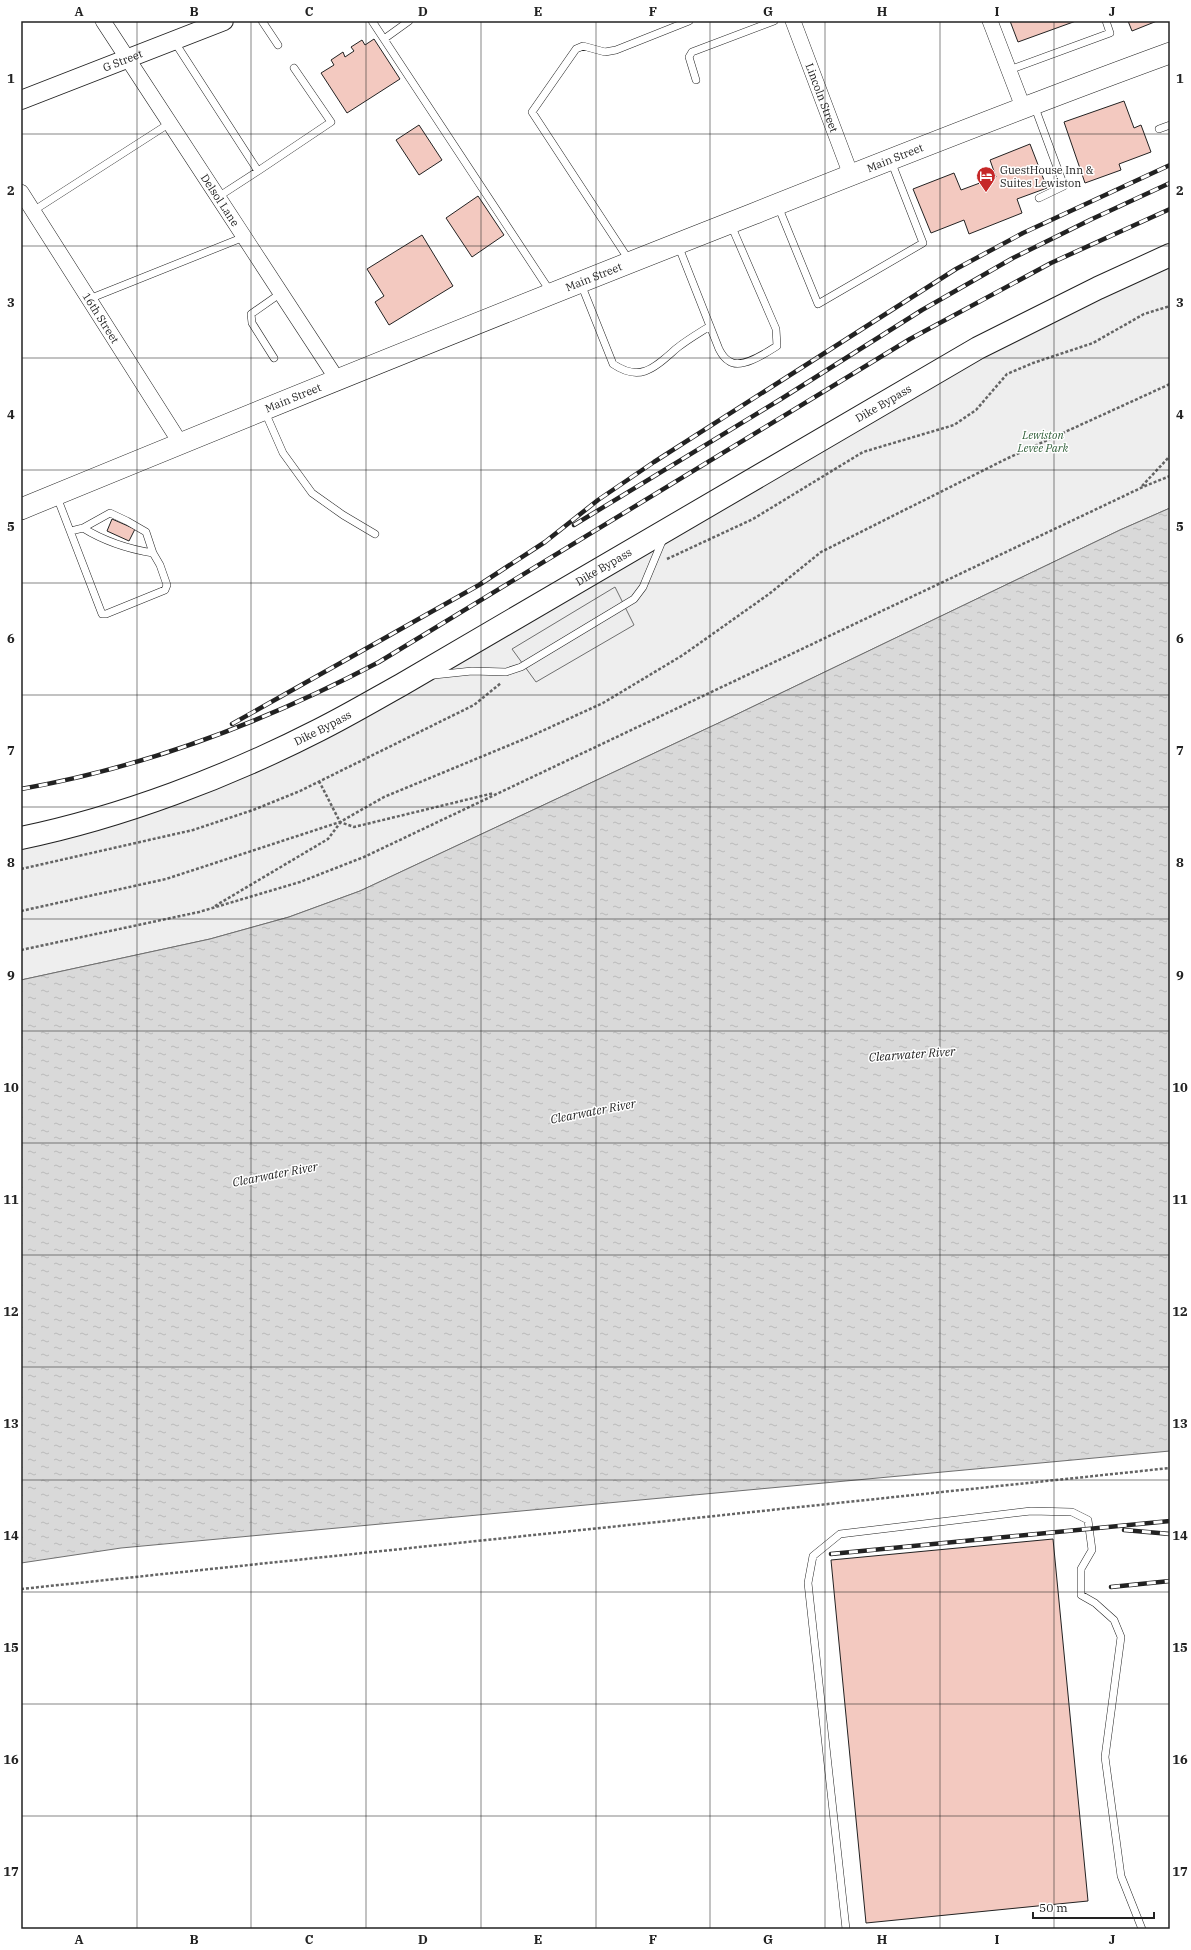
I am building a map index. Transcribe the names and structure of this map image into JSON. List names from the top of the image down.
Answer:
{
  "streets": {
    "highway": ["Dike Bypass"],
    "main road": ["Main Street"],
    "street": [
      "G Street",
      "Lincoln Street",
      "Delsol Lane",
      "16th Street"
    ]
  },
  "crossings": [
    ["G Street", "Delsol Lane"],
    ["Lincoln Street", "Main Street"],
    ["Main Street", "Delsol Lane"],
    ["Main Street", "16th Street"]
  ],
  "water": ["Clearwater River"],
  "parks": ["Lewiston Levee Park"],
  "places": {
    "hotel": ["GuestHouse Inn & Suites Lewiston"]
  },
  "scale_bar": "50 m",
  "grid": {
    "columns": [
      "A",
      "B",
      "C",
      "D",
      "E",
      "F",
      "G",
      "H",
      "I",
      "J"
    ],
    "rows": [
      "1",
      "2",
      "3",
      "4",
      "5",
      "6",
      "7",
      "8",
      "9",
      "10",
      "11",
      "12",
      "13",
      "14",
      "15",
      "16",
      "17"
    ]
  }
}
